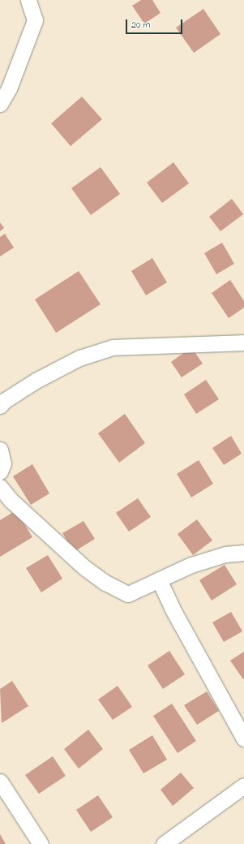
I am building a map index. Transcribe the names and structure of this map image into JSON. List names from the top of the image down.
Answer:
{
  "scale_bar": "20 m"
}
